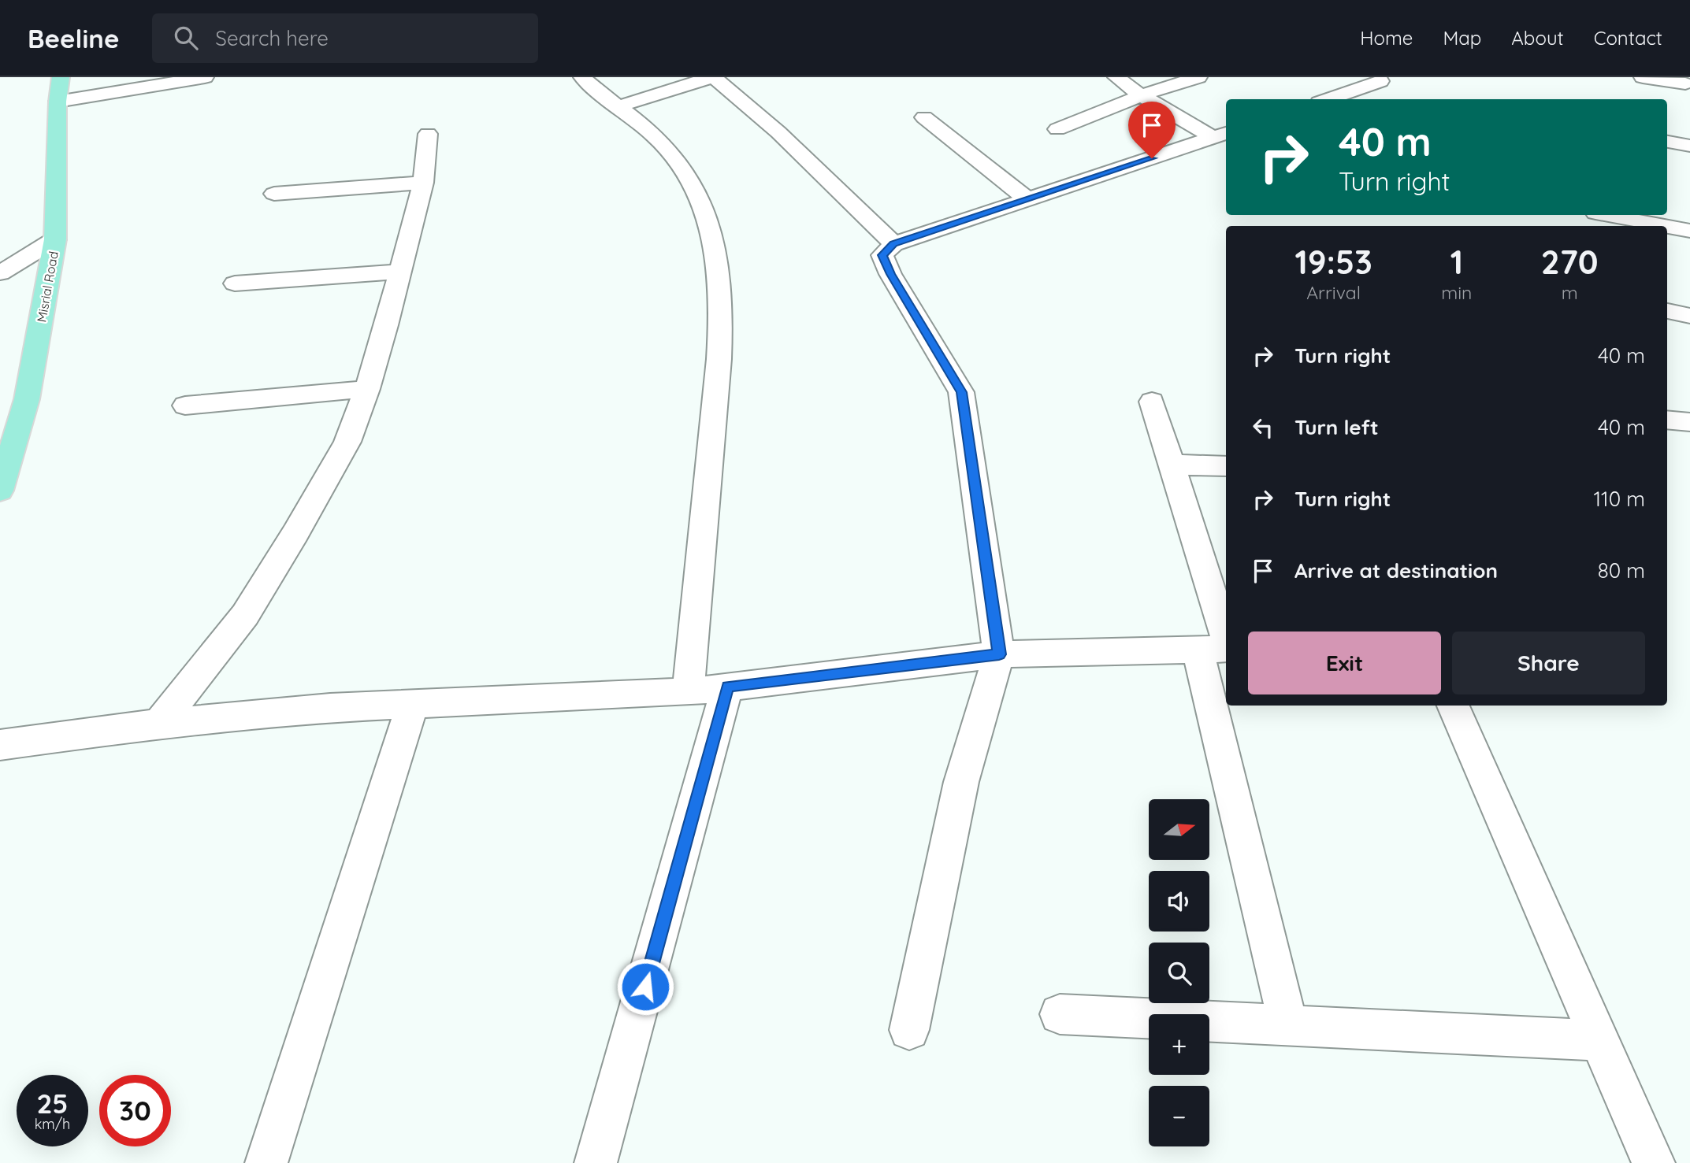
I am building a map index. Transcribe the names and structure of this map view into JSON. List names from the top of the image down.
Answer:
{
  "streets": {
    "main road": ["Misrial Road"]
  },
  "north": "right",
  "page": {
    "header": "Beeline",
    "search": "Search here",
    "nav": [
      "Home",
      "Map",
      "About",
      "Contact"
    ],
    "turn": ["40 m", "Turn right"],
    "eta": [
      "19:53",
      "Arrival",
      "1",
      "min",
      "270",
      "m"
    ],
    "list": [
      {
        "name": "Turn right",
        "value": "40 m"
      },
      {
        "name": "Turn left",
        "value": "40 m"
      },
      {
        "name": "Turn right",
        "value": "110 m"
      },
      {
        "name": "Arrive at destination",
        "value": "80 m"
      }
    ],
    "buttons": ["Exit", "Share"],
    "map_buttons": ["+", "−"],
    "speed": "25 km/h",
    "limit": "30"
  }
}
